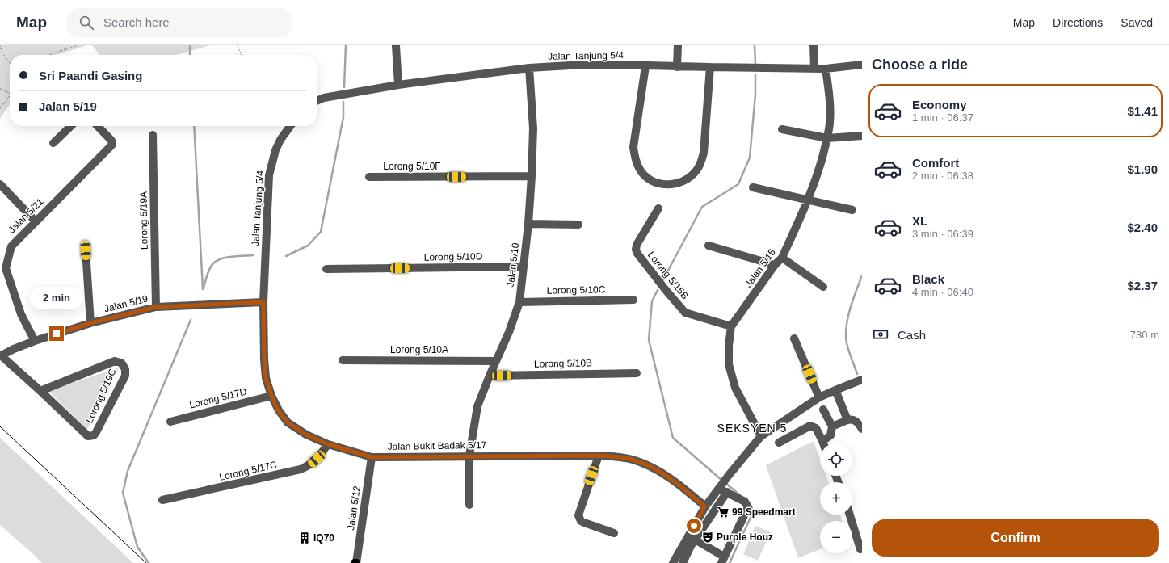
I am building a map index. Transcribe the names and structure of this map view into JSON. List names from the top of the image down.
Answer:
{
  "streets": {
    "street": [
      "Jalan Tanjung 5/4",
      "Lorong 5/10F",
      "Jalan 5/21",
      "Lorong 5/19A",
      "Lorong 5/10D",
      "Jalan 5/10",
      "Jalan 5/15",
      "Lorong 5/15B",
      "Lorong 5/10C",
      "Jalan 5/19",
      "Lorong 5/10A",
      "Lorong 5/10B",
      "Lorong 5/19C",
      "Lorong 5/17D",
      "Jalan Bukit Badak 5/17",
      "Lorong 5/17C",
      "Jalan 5/12"
    ]
  },
  "crossings": [
    ["Jalan Tanjung 5/4", "Jalan 5/10"],
    ["Jalan Tanjung 5/4", "Jalan 5/15"],
    ["Jalan Tanjung 5/4", "Jalan 5/19"],
    ["Jalan Tanjung 5/4", "Jalan Bukit Badak 5/17"],
    ["Lorong 5/10F", "Jalan 5/10"],
    ["Jalan 5/21", "Jalan 5/19"],
    ["Lorong 5/19A", "Jalan 5/19"],
    ["Lorong 5/10D", "Jalan 5/10"],
    ["Jalan 5/10", "Lorong 5/10C"],
    ["Jalan 5/10", "Lorong 5/10A"],
    ["Jalan 5/10", "Lorong 5/10B"],
    ["Jalan 5/10", "Jalan Bukit Badak 5/17"],
    ["Jalan 5/15", "Lorong 5/15B"],
    ["Jalan 5/19", "Lorong 5/19C"],
    ["Jalan 5/19", "Jalan Bukit Badak 5/17"],
    ["Lorong 5/17D", "Jalan Bukit Badak 5/17"],
    ["Jalan Bukit Badak 5/17", "Lorong 5/17C"],
    ["Jalan Bukit Badak 5/17", "Jalan 5/12"]
  ],
  "districts": ["SEKSYEN 5"],
  "places": {
    "supermarket": ["99 Speedmart"],
    "theatre": ["Purple Houz"],
    "building": ["IQ70"]
  },
  "page": {
    "header": "Map",
    "search": "Search here",
    "nav": ["Map", "Directions", "Saved"],
    "heading": "Choose a ride",
    "banner": ["Sri Paandi Gasing", "Jalan 5/19"],
    "list": [
      {
        "name": "Economy",
        "note": "1 min · 06:37",
        "value": "$1.41"
      },
      {
        "name": "Comfort",
        "note": "2 min · 06:38",
        "value": "$1.90"
      },
      {
        "name": "XL",
        "note": "3 min · 06:39",
        "value": "$2.40"
      },
      {
        "name": "Black",
        "note": "4 min · 06:40",
        "value": "$2.37"
      }
    ],
    "bubble": "2 min",
    "pay": ["Cash", "730 m"],
    "map_buttons": ["+", "−"],
    "buttons": "Confirm"
  }
}
